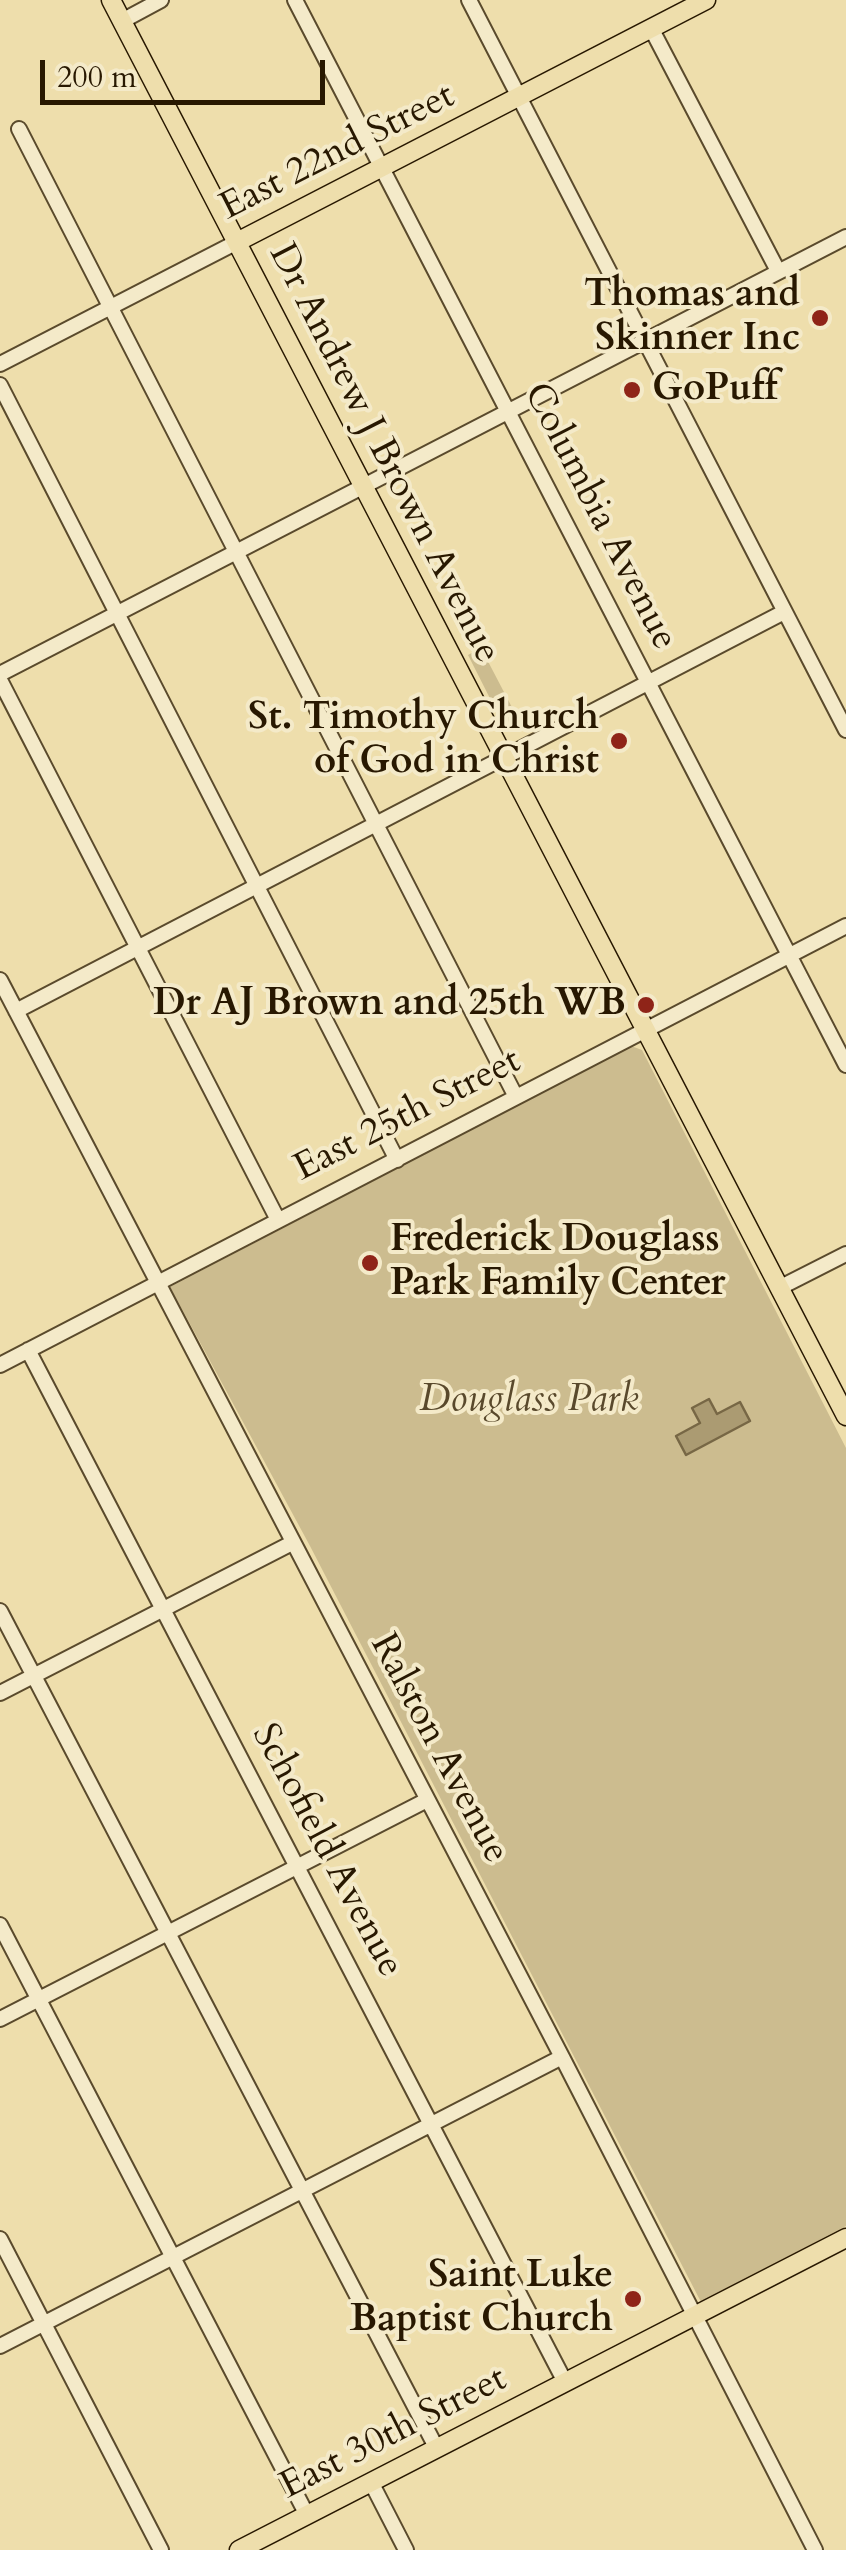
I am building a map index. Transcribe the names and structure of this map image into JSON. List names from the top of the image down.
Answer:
{
  "streets": {
    "main road": ["East 22nd Street", "Dr Andrew J Brown Avenue", "East 30th Street"],
    "street": [
      "Columbia Avenue",
      "East 25th Street",
      "Ralston Avenue",
      "Schofield Avenue"
    ]
  },
  "crossings": [
    ["East 22nd Street", "Dr Andrew J Brown Avenue"],
    ["East 22nd Street", "Columbia Avenue"],
    ["Dr Andrew J Brown Avenue", "East 25th Street"],
    ["Columbia Avenue", "East 25th Street"],
    ["East 25th Street", "Ralston Avenue"],
    ["East 25th Street", "Schofield Avenue"],
    ["Ralston Avenue", "East 30th Street"],
    ["Schofield Avenue", "East 30th Street"]
  ],
  "parks": ["Douglass Park"],
  "places": [
    "Thomas and Skinner Inc",
    "GoPuff",
    "St. Timothy Church of God in Christ",
    "Dr AJ Brown and 25th WB",
    "Frederick Douglass Park Family Center",
    "Saint Luke Baptist Church"
  ],
  "scale_bar": "200 m"
}
